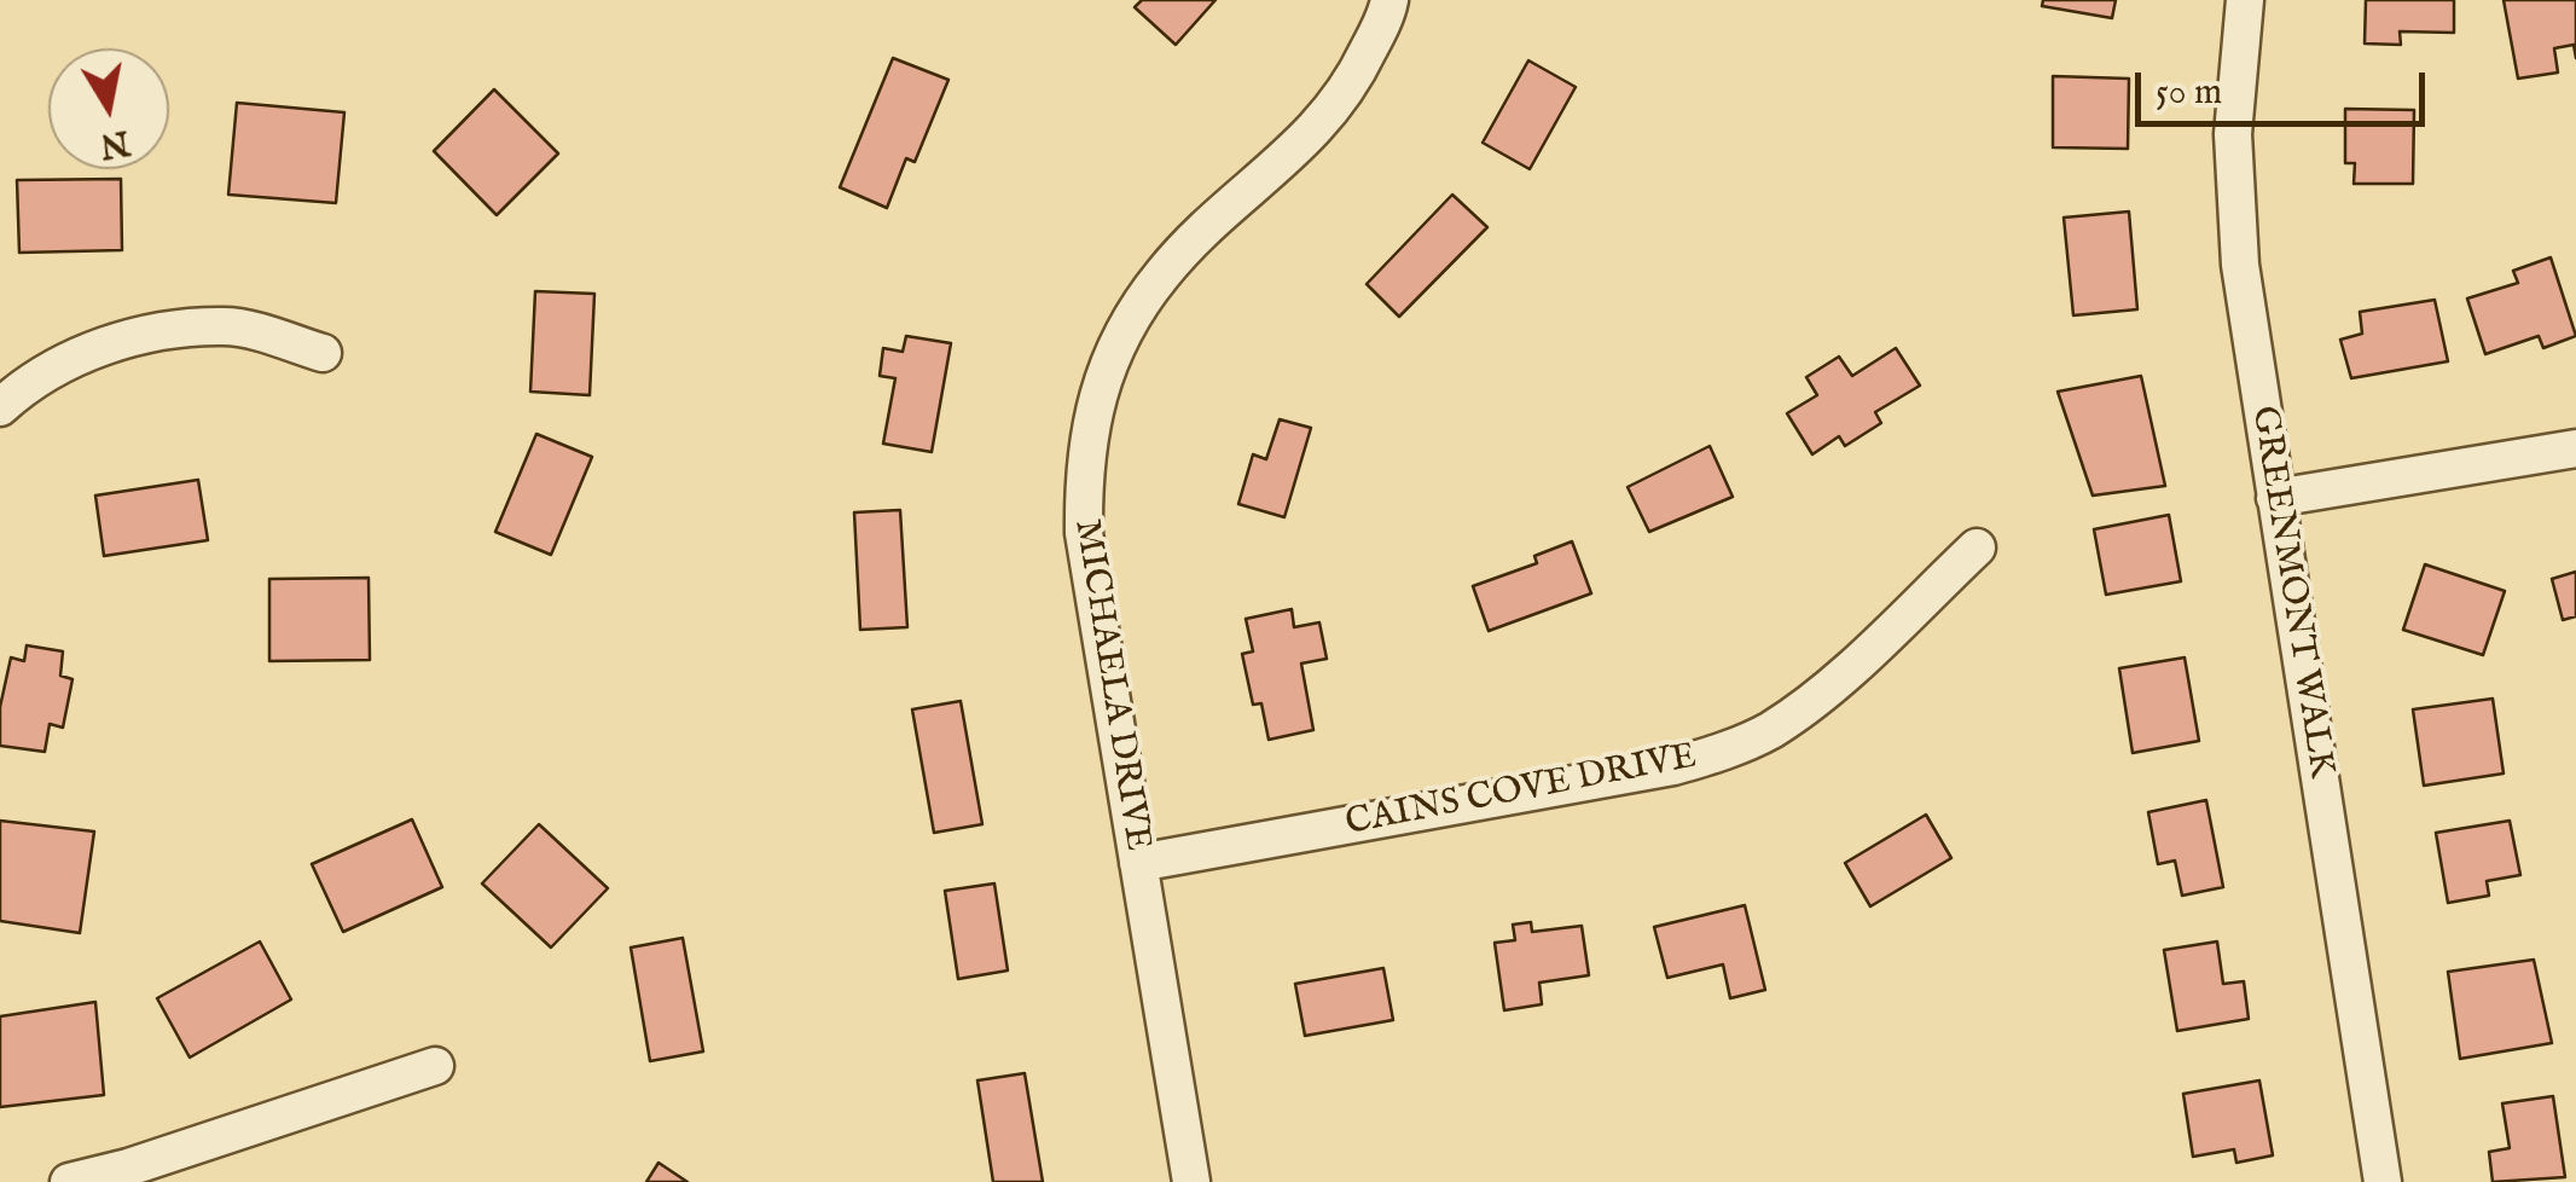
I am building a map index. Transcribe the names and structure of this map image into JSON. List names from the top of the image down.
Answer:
{
  "streets": {
    "street": ["GREENMONT WALK", "MICHAELA DRIVE", "CAINS COVE DRIVE"]
  },
  "crossings": [
    ["MICHAELA DRIVE", "CAINS COVE DRIVE"]
  ],
  "scale_bar": "50 m",
  "north": "bottom"
}
